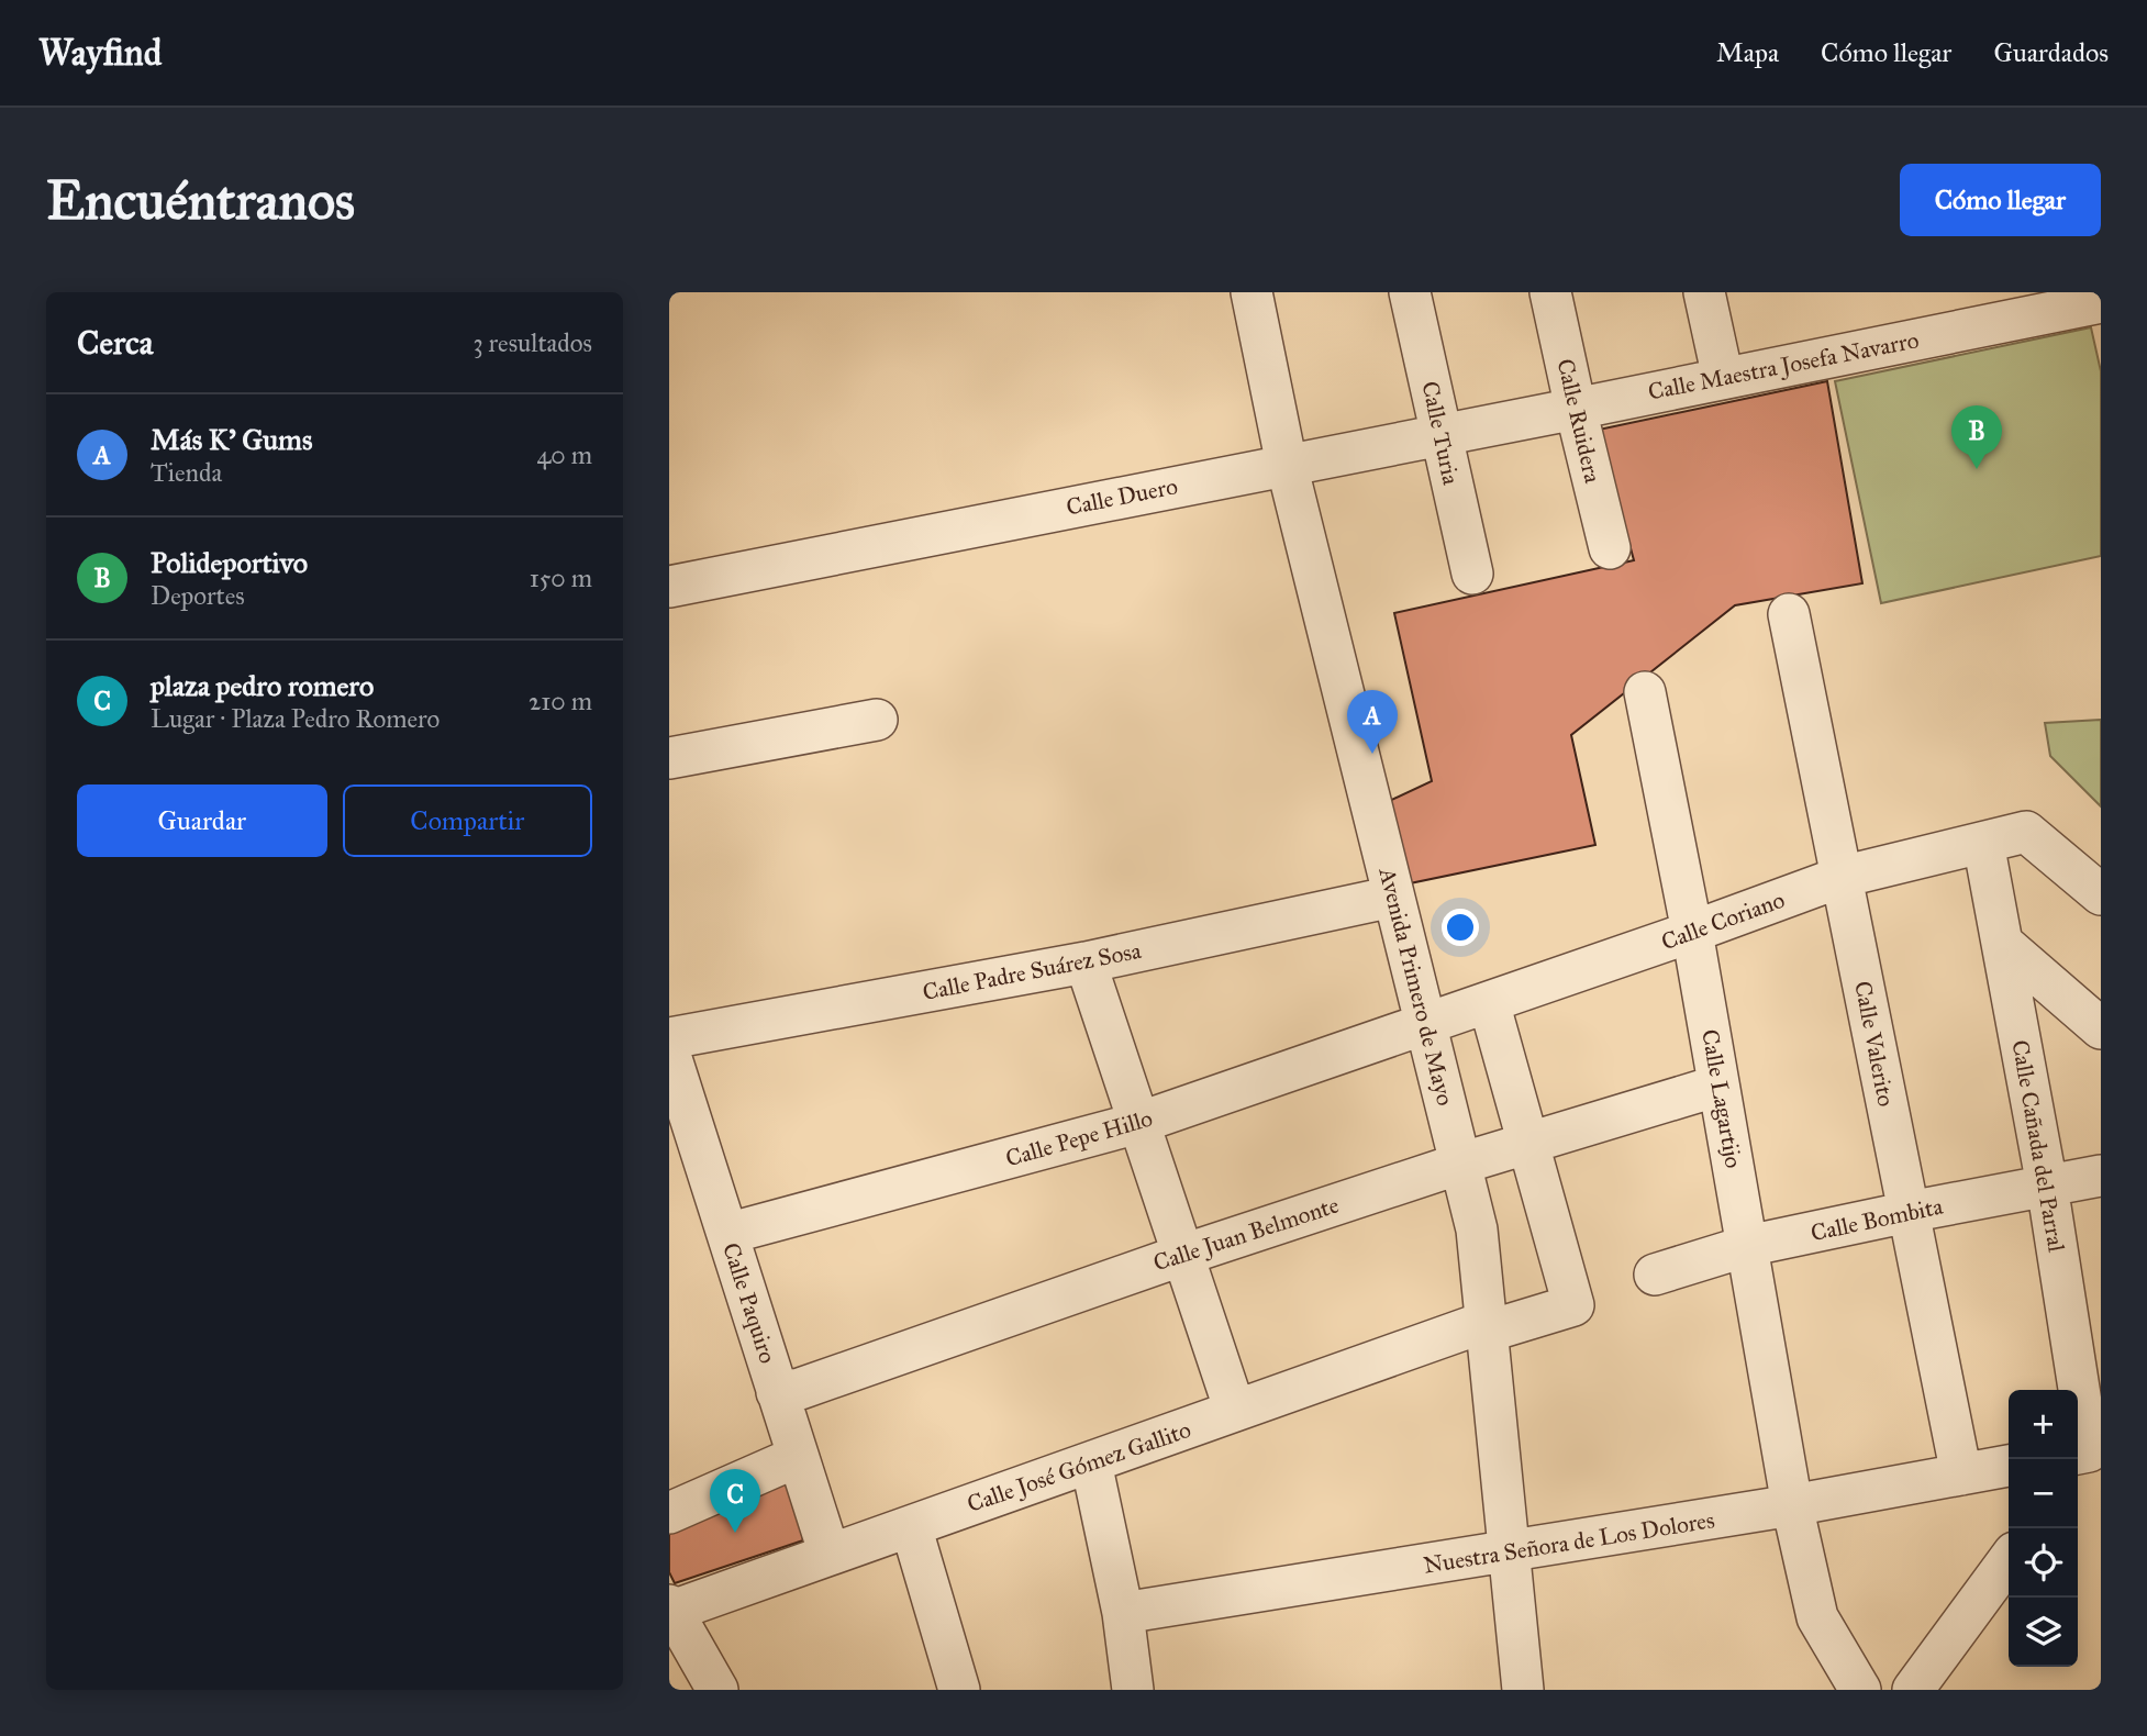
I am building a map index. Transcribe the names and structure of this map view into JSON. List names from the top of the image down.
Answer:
{
  "streets": {
    "street": [
      "Calle Maestra Josefa Navarro",
      "Calle Ruidera",
      "Calle Turia",
      "Calle Duero",
      "Calle Coriano",
      "Calle Padre Suárez Sosa",
      "Avenida Primero de Mayo",
      "Calle Valerito",
      "Calle Lagartijo",
      "Calle Pepe Hillo",
      "Calle Cañada del Parral",
      "Calle Bombita",
      "Calle Juan Belmonte",
      "Calle Paquiro",
      "Calle José Gómez Gallito",
      "Nuestra Señora de Los Dolores"
    ]
  },
  "crossings": [
    ["Calle Maestra Josefa Navarro", "Calle Ruidera"],
    ["Calle Maestra Josefa Navarro", "Calle Duero"],
    ["Calle Ruidera", "Calle Duero"],
    ["Calle Turia", "Calle Duero"],
    ["Calle Duero", "Avenida Primero de Mayo"],
    ["Calle Coriano", "Avenida Primero de Mayo"],
    ["Calle Coriano", "Calle Valerito"],
    ["Calle Coriano", "Calle Lagartijo"],
    ["Calle Coriano", "Calle Pepe Hillo"],
    ["Calle Coriano", "Calle Cañada del Parral"],
    ["Calle Padre Suárez Sosa", "Avenida Primero de Mayo"],
    ["Avenida Primero de Mayo", "Calle Pepe Hillo"],
    ["Avenida Primero de Mayo", "Calle Juan Belmonte"],
    ["Avenida Primero de Mayo", "Calle José Gómez Gallito"],
    ["Avenida Primero de Mayo", "Nuestra Señora de Los Dolores"],
    ["Calle Valerito", "Calle Bombita"],
    ["Calle Valerito", "Nuestra Señora de Los Dolores"],
    ["Calle Lagartijo", "Calle Bombita"],
    ["Calle Lagartijo", "Calle Juan Belmonte"],
    ["Calle Lagartijo", "Nuestra Señora de Los Dolores"],
    ["Calle Pepe Hillo", "Calle Paquiro"],
    ["Calle Cañada del Parral", "Calle Bombita"],
    ["Calle Juan Belmonte", "Calle Paquiro"],
    ["Calle Juan Belmonte", "Calle José Gómez Gallito"],
    ["Calle Paquiro", "Calle José Gómez Gallito"]
  ],
  "page": {
    "header": "Wayfind",
    "nav": ["Mapa", "Cómo llegar", "Guardados"],
    "buttons": [
      "Cómo llegar",
      ["Guardar", "Compartir"]
    ],
    "title": "Encuéntranos",
    "heading": ["Cerca", "3 resultados"],
    "list": [
      {
        "mark": "A",
        "name": "Más K' Gums",
        "note": "Tienda",
        "value": "40 m"
      },
      {
        "mark": "B",
        "name": "Polideportivo",
        "note": "Deportes",
        "value": "150 m"
      },
      {
        "mark": "C",
        "name": "plaza pedro romero",
        "note": "Lugar · Plaza Pedro Romero",
        "value": "210 m"
      }
    ],
    "pins": ["B", "A", "C"],
    "map_buttons": ["+", "−"]
  }
}
